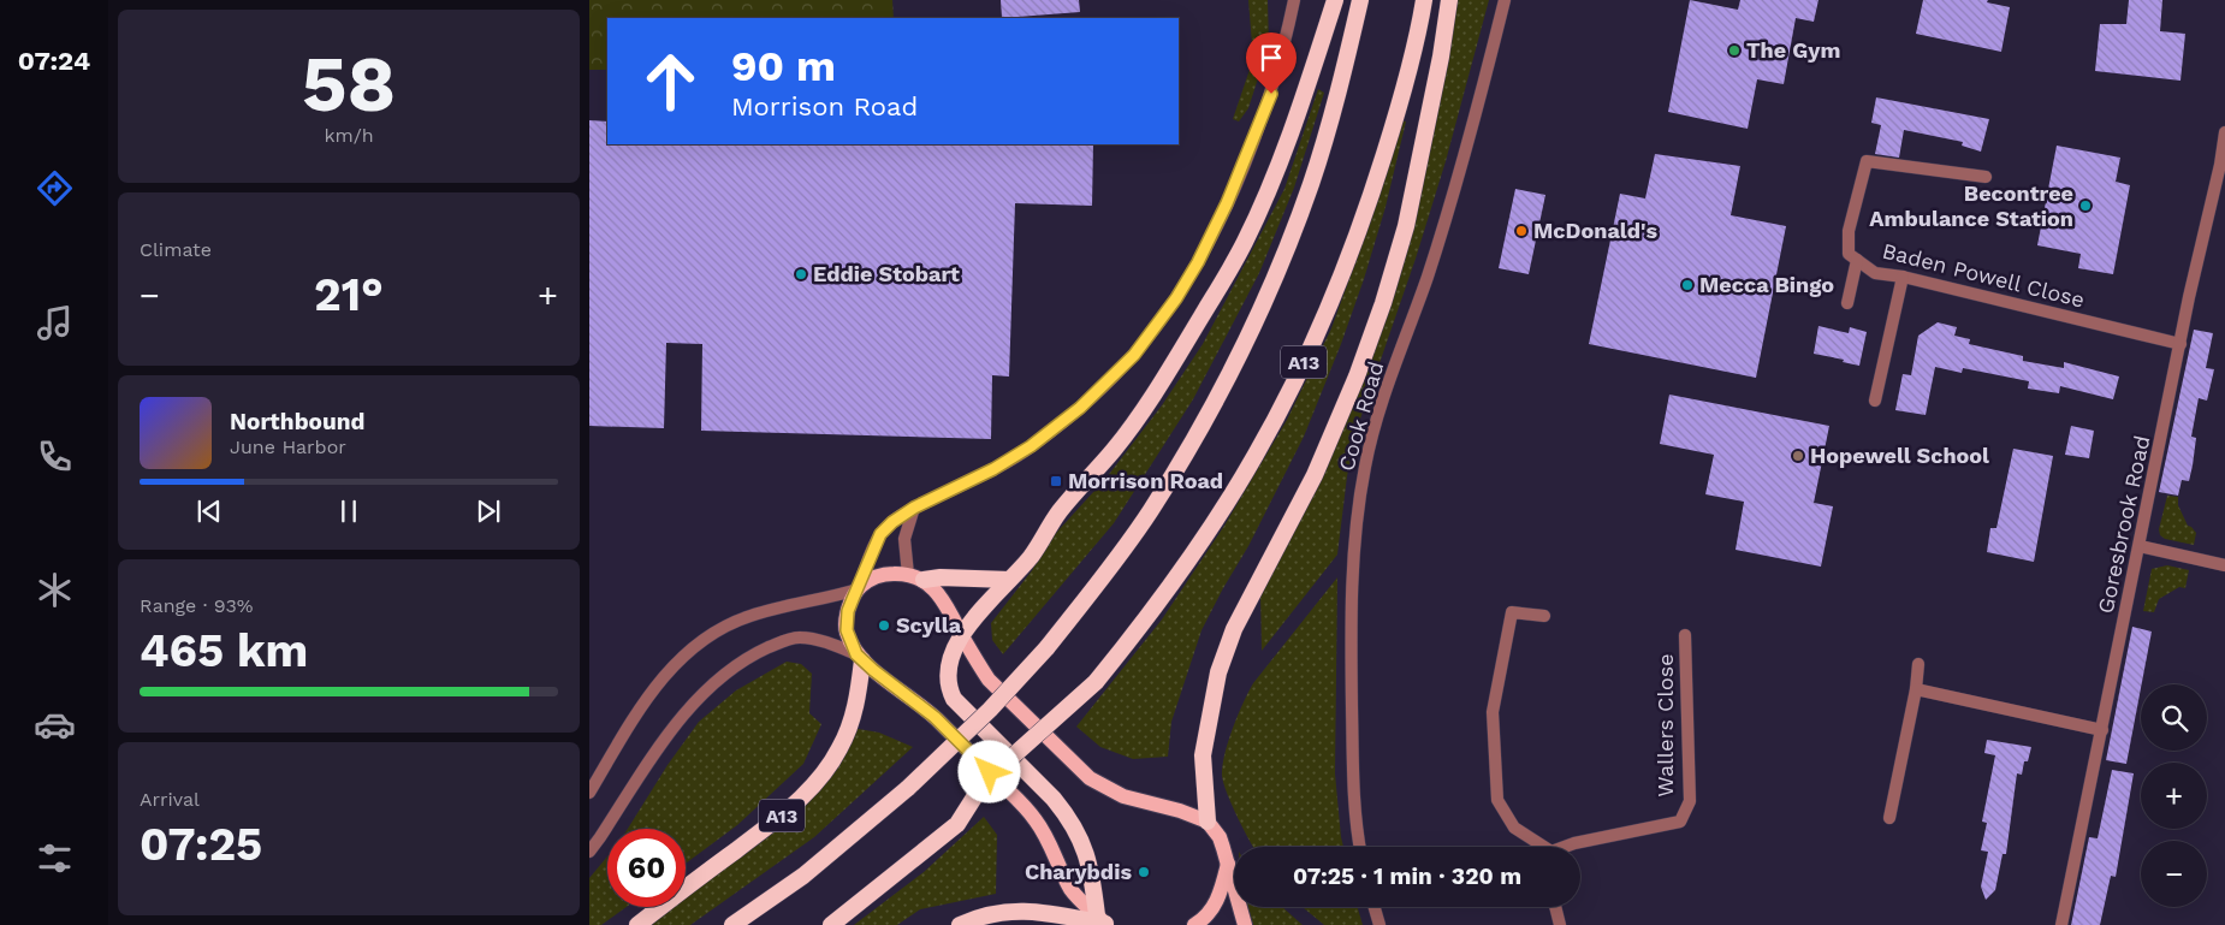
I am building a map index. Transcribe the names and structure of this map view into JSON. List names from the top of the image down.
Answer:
{
  "streets": {
    "highway": ["A13"],
    "street": [
      "Baden Powell Close",
      "Cook Road",
      "Goresbrook Road",
      "Wallers Close"
    ]
  },
  "crossings": [
    ["Baden Powell Close", "Goresbrook Road"]
  ],
  "places": {
    "other": [
      "The Gym",
      "Becontree Ambulance Station",
      "McDonald's",
      "Eddie Stobart",
      "Mecca Bingo",
      "Hopewell School",
      "Scylla",
      "Charybdis"
    ],
    "transit": ["Morrison Road"]
  },
  "page": {
    "tabs": "07:24",
    "tile": [
      ["58", "km/h"],
      "Climate",
      ["Range · 93%", "465 km"],
      ["Arrival", "07:25"]
    ],
    "turn": ["90 m", "Morrison Road"],
    "heat": ["−", "21°", "+"],
    "song": ["Northbound", "June Harbor"],
    "map_buttons": ["+", "−"],
    "limit": "60",
    "trip": "07:25 · 1 min · 320 m"
  }
}
